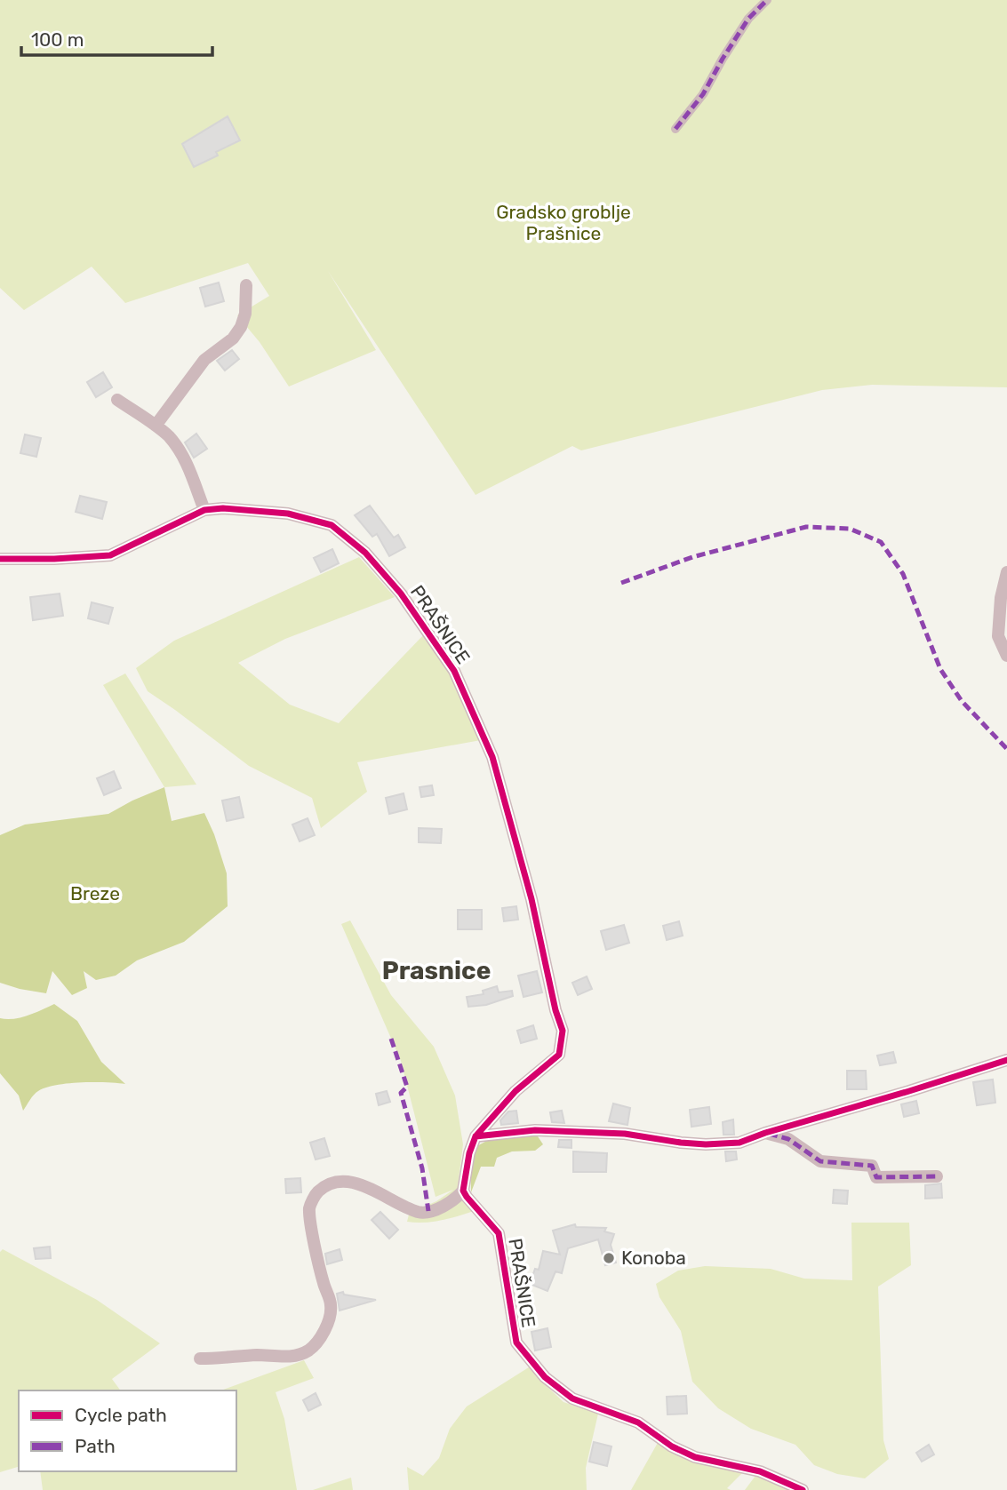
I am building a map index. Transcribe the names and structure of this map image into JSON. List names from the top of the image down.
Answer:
{
  "streets": {
    "street": ["PRAŠNICE"]
  },
  "districts": ["Prasnice"],
  "parks": ["Gradsko groblje Prašnice", "Breze"],
  "places": ["Konoba"],
  "legend": ["Cycle path", "Path"],
  "scale_bar": "100 m"
}
